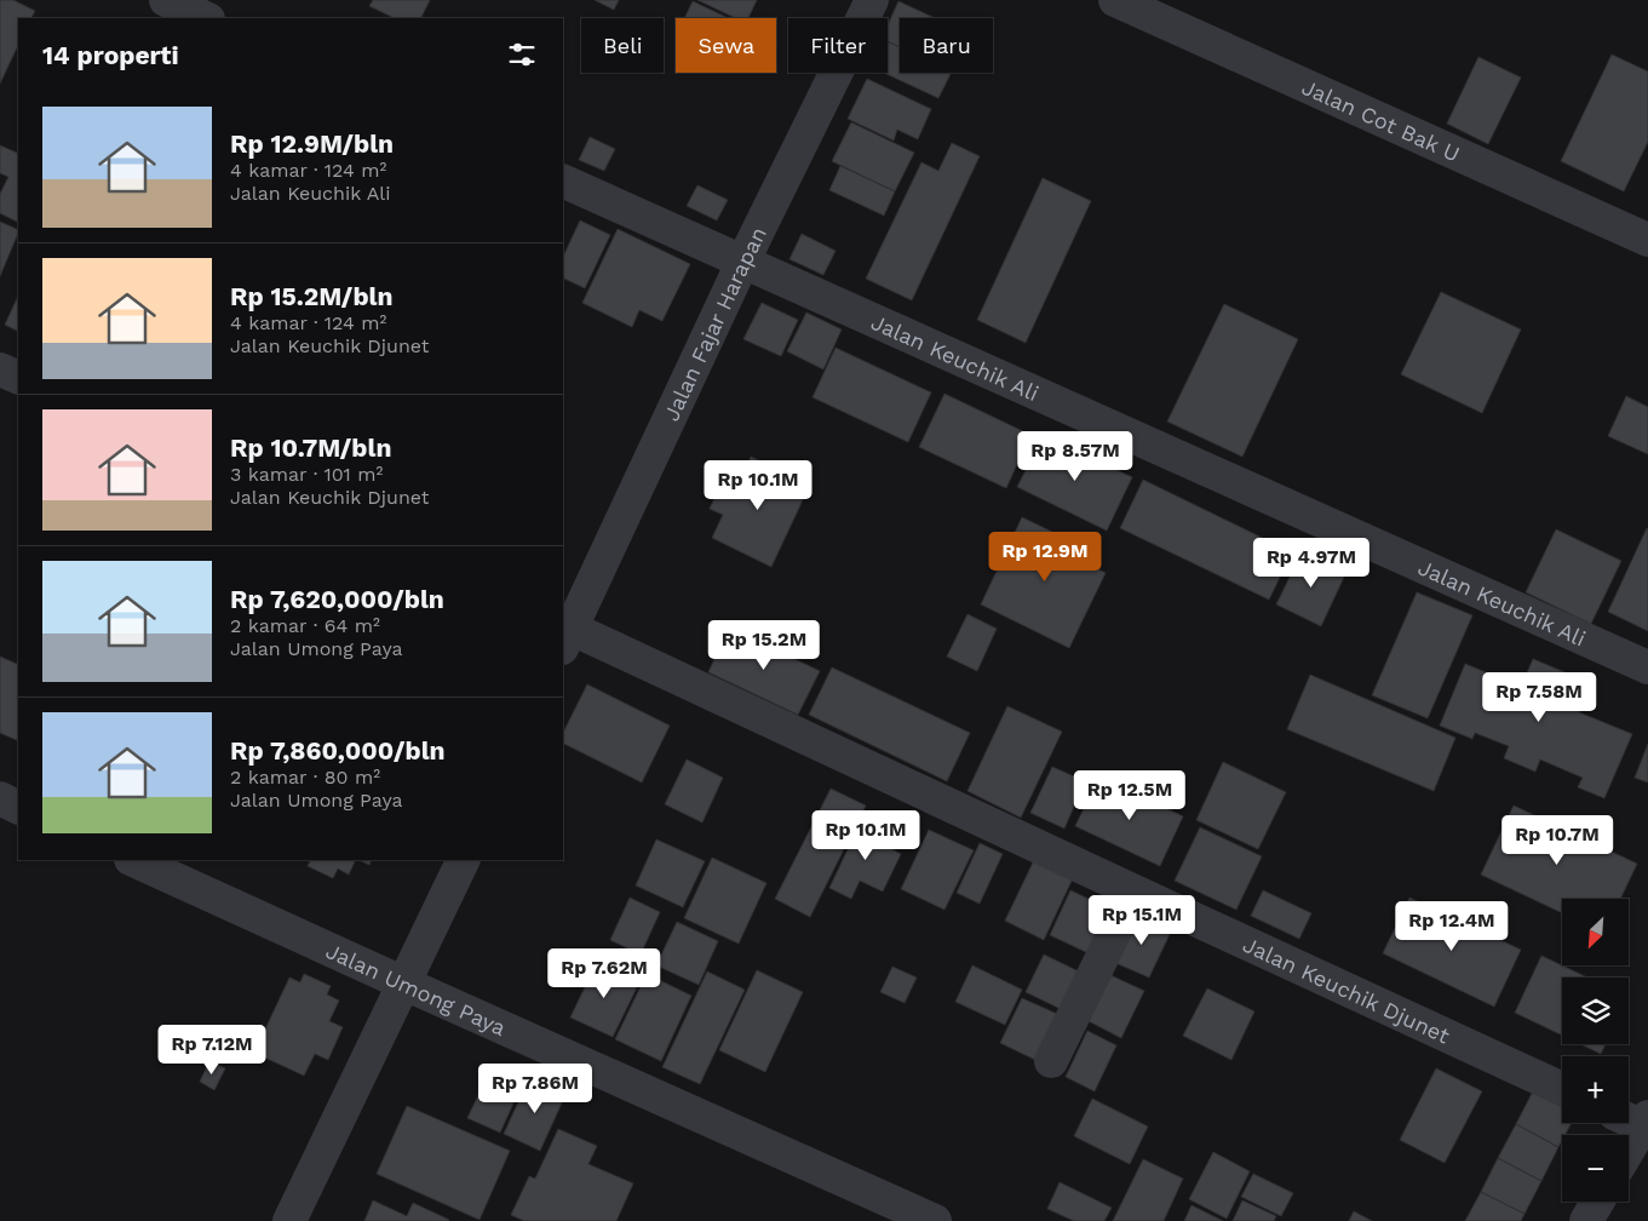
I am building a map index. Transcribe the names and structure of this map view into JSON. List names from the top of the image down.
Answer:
{
  "streets": {
    "street": [
      "Jalan Cot Bak U",
      "Jalan Fajar Harapan",
      "Jalan Keuchik Ali",
      "Jalan Umong Paya",
      "Jalan Keuchik Djunet"
    ]
  },
  "crossings": [
    ["Jalan Fajar Harapan", "Jalan Keuchik Ali"],
    ["Jalan Fajar Harapan", "Jalan Keuchik Djunet"]
  ],
  "north": "bottom left",
  "page": {
    "chip": [
      "Beli",
      "Sewa",
      "Filter",
      "Baru"
    ],
    "heading": "14 properti",
    "list": [
      {
        "name": "Rp 12.9M/bln",
        "note": "4 kamar · 124 m² · Jalan Keuchik Ali"
      },
      {
        "name": "Rp 15.2M/bln",
        "note": "4 kamar · 124 m² · Jalan Keuchik Djunet"
      },
      {
        "name": "Rp 10.7M/bln",
        "note": "3 kamar · 101 m² · Jalan Keuchik Djunet"
      },
      {
        "name": "Rp 7,620,000/bln",
        "note": "2 kamar · 64 m² · Jalan Umong Paya"
      },
      {
        "name": "Rp 7,860,000/bln",
        "note": "2 kamar · 80 m² · Jalan Umong Paya"
      }
    ],
    "price": [
      "Rp 8.57M",
      "Rp 10.1M",
      "Rp 12.9M",
      "Rp 4.97M",
      "Rp 15.2M",
      "Rp 7.58M",
      "Rp 12.5M",
      "Rp 10.1M",
      "Rp 10.7M",
      "Rp 15.1M",
      "Rp 12.4M",
      "Rp 7.62M",
      "Rp 7.12M",
      "Rp 7.86M"
    ],
    "map_buttons": ["+", "−"]
  }
}
